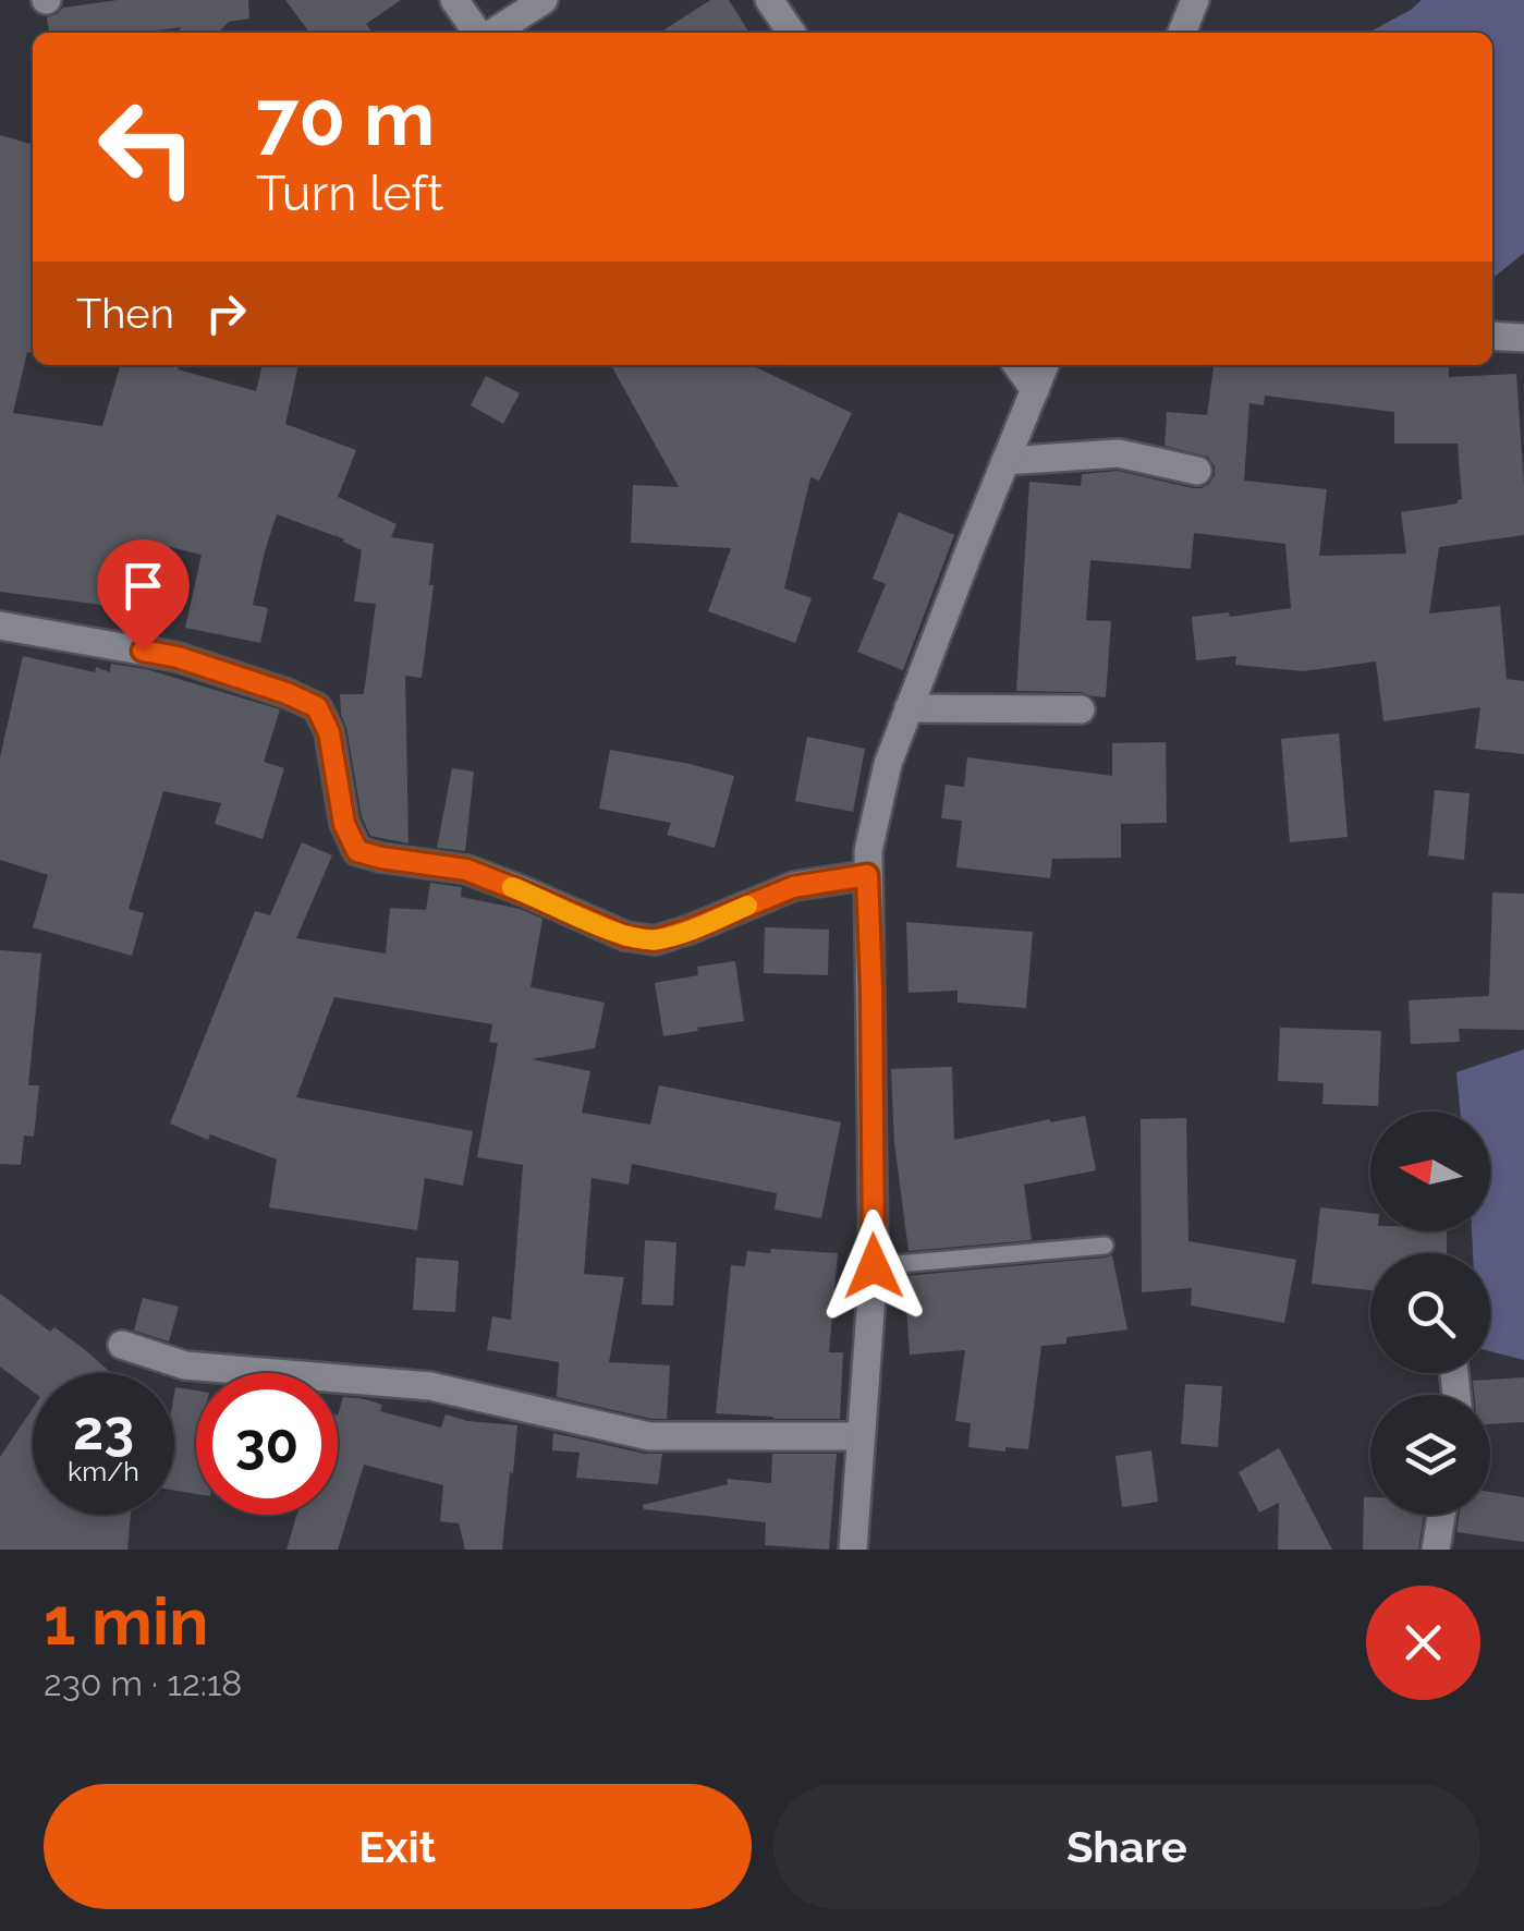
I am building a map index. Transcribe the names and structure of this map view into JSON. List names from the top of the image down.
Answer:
{
  "north": "left",
  "page": {
    "turn": ["70 m", "Turn left"],
    "then": "Then",
    "speed": "23 km/h",
    "limit": "30",
    "heading": ["1 min", "230 m · 12:18"],
    "buttons": ["Exit", "Share"]
  }
}
